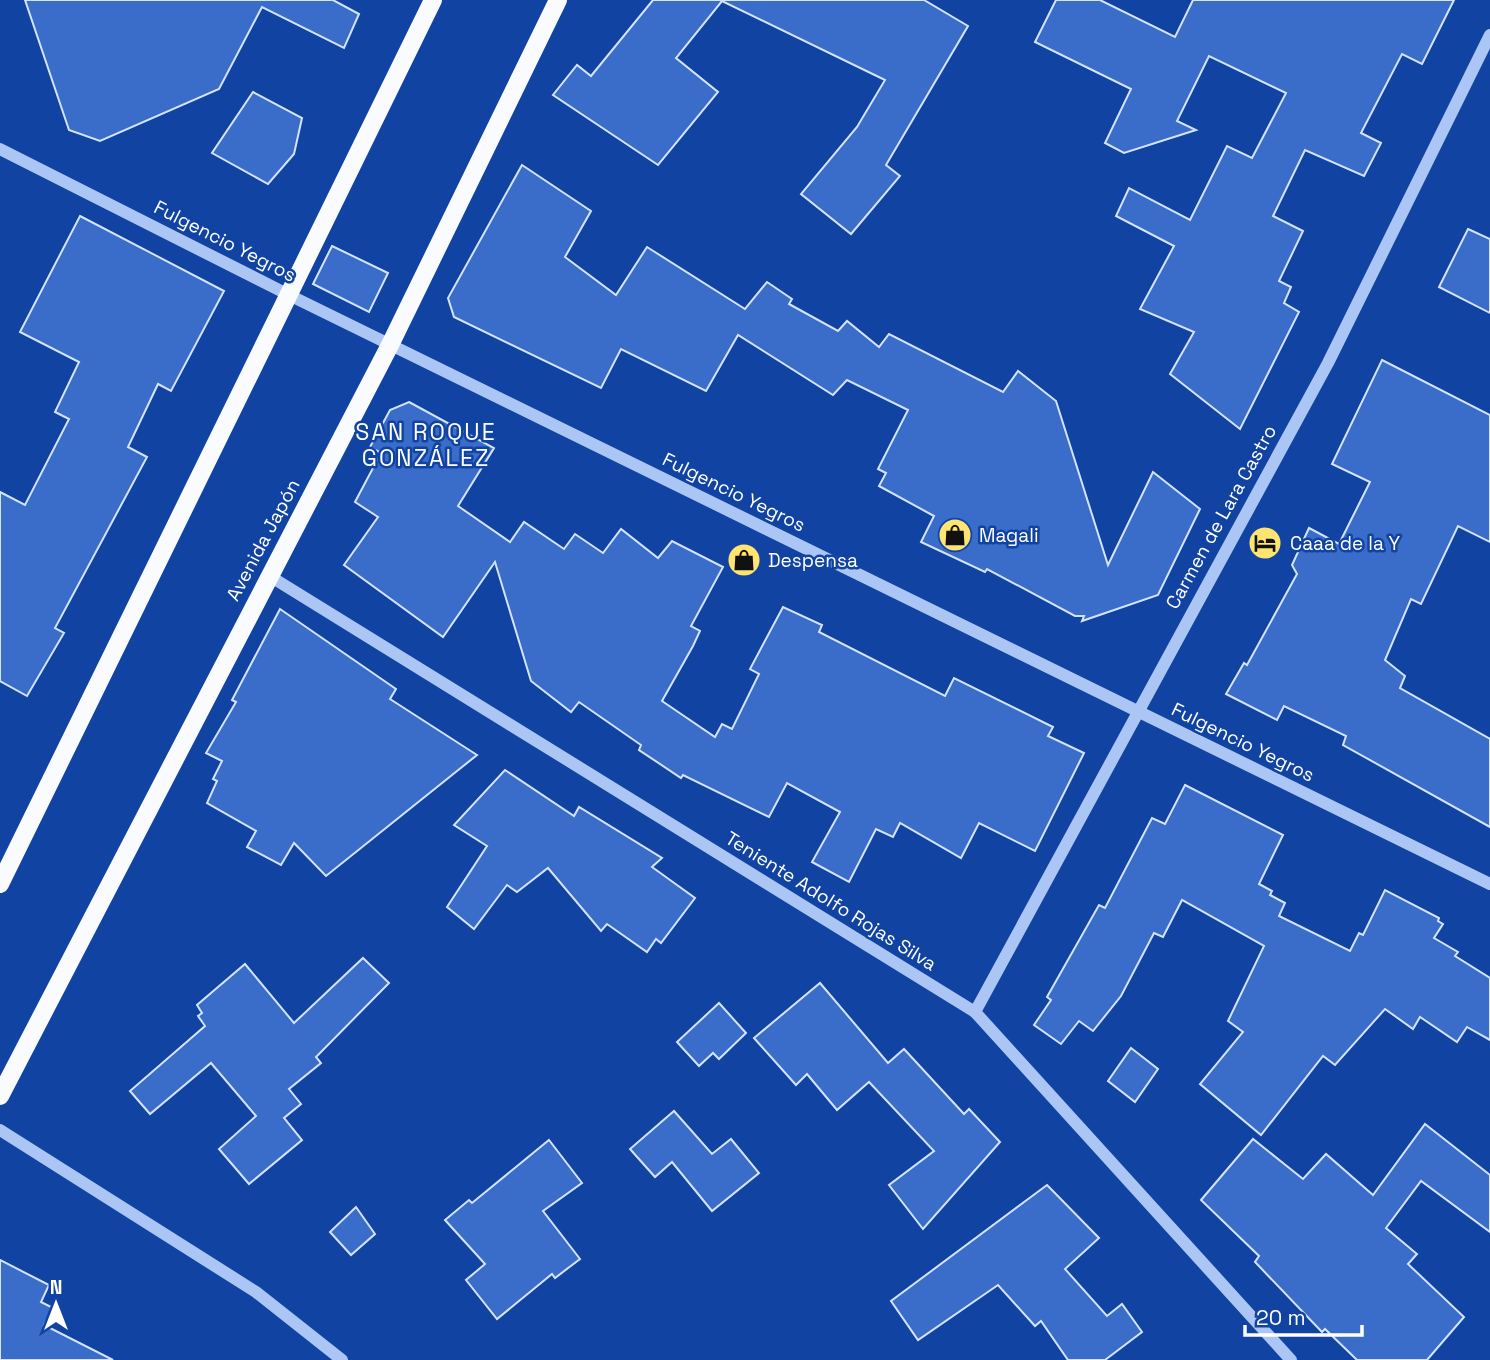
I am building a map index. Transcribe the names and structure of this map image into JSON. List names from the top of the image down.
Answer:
{
  "streets": {
    "main road": ["Avenida Japón"],
    "street": ["Fulgencio Yegros", "Carmen de Lara Castro", "Teniente Adolfo Rojas Silva"]
  },
  "crossings": [
    ["Fulgencio Yegros", "Carmen de Lara Castro"],
    ["Fulgencio Yegros", "Avenida Japón"],
    ["Carmen de Lara Castro", "Teniente Adolfo Rojas Silva"],
    ["Avenida Japón", "Teniente Adolfo Rojas Silva"]
  ],
  "districts": ["SAN ROQUE GONZÁLEZ"],
  "places": {
    "shop": ["Magali", "Despensa"],
    "hotel": ["Caaa de la Y"]
  },
  "scale_bar": "20 m",
  "north": "top"
}
